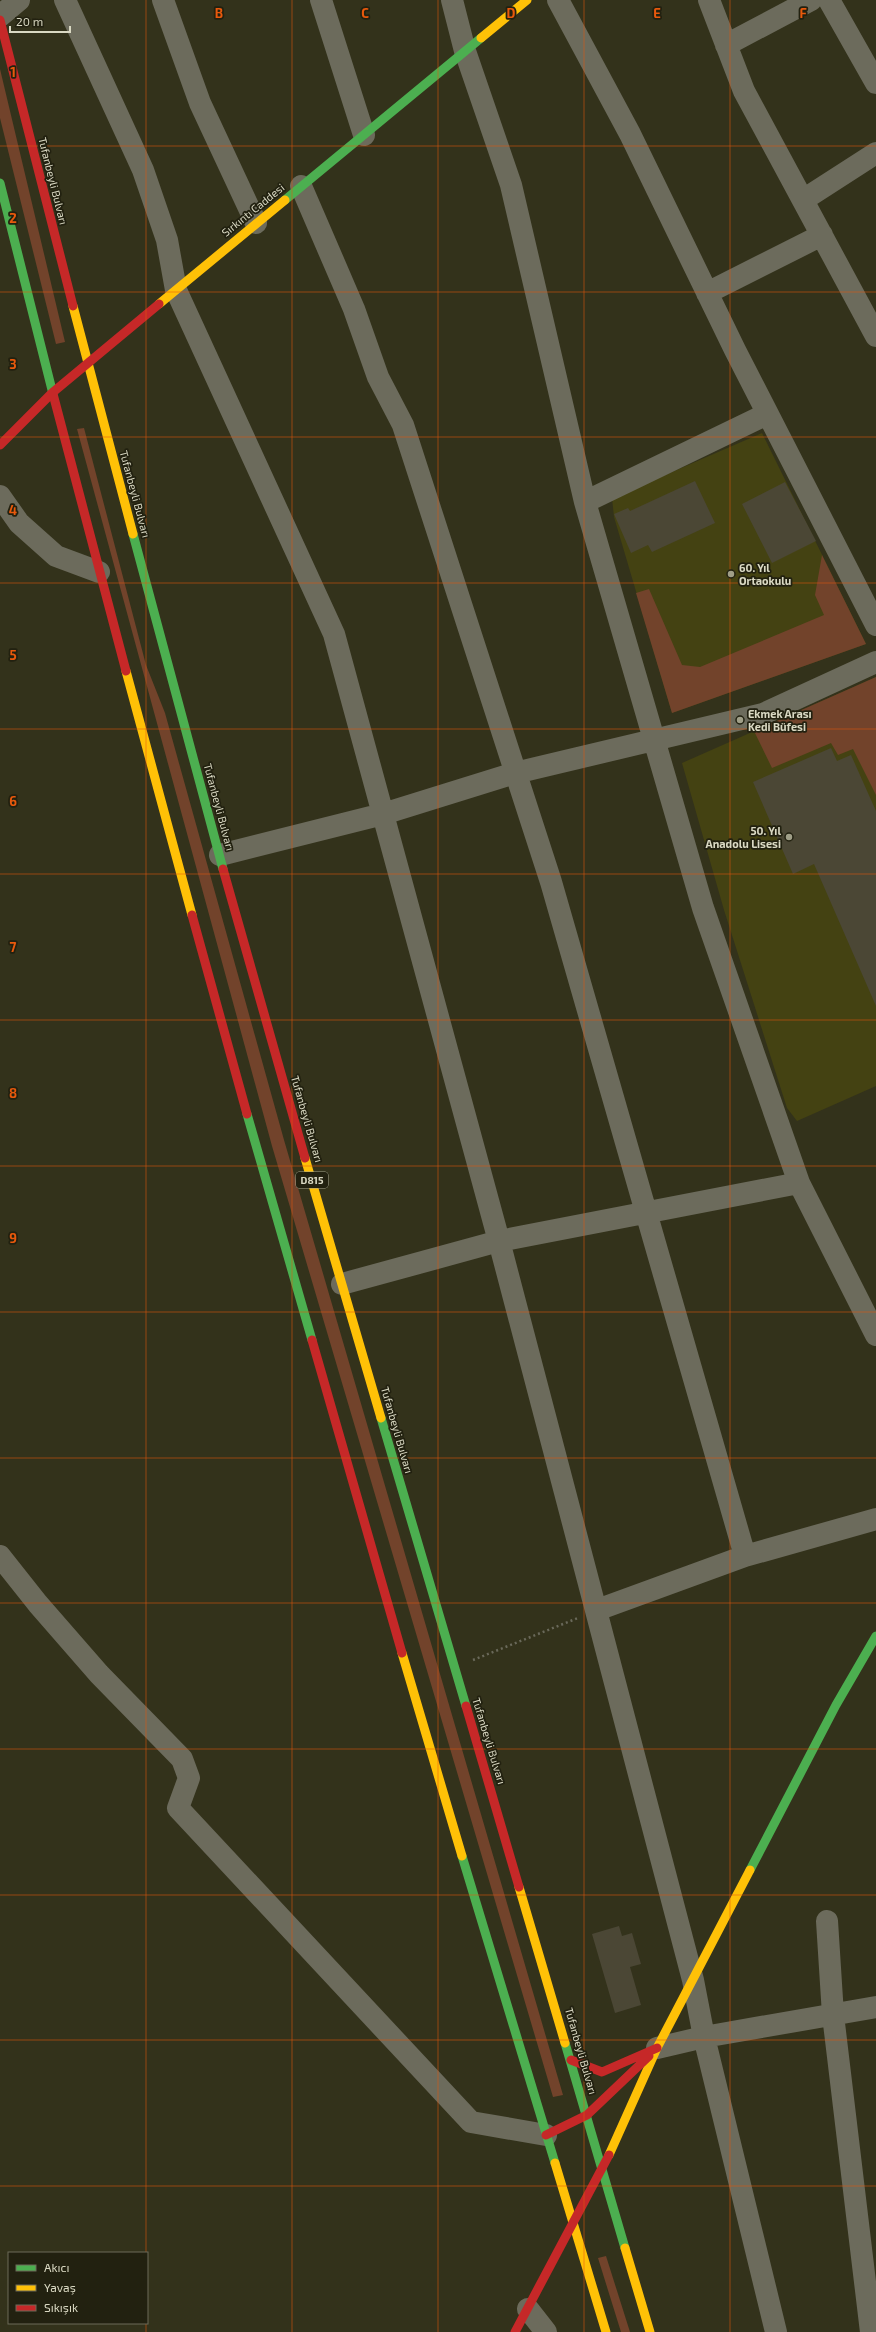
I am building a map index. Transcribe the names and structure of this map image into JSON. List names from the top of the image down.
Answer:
{
  "streets": {
    "main road": ["Tufanbeyli Bulvarı", "Sırkıntı Caddesi", "D815"]
  },
  "crossings": [
    ["Tufanbeyli Bulvarı", "Sırkıntı Caddesi"]
  ],
  "places": ["60. Yıl Ortaokulu", "Ekmek Arası Kedi Büfesi", "50. Yıl Anadolu Lisesi"],
  "legend": ["Akıcı", "Yavaş", "Sıkışık"],
  "scale_bar": "20 m",
  "grid": {
    "columns": [
      "B",
      "C",
      "D",
      "E",
      "F"
    ],
    "rows": [
      "1",
      "2",
      "3",
      "4",
      "5",
      "6",
      "7",
      "8",
      "9"
    ]
  }
}
